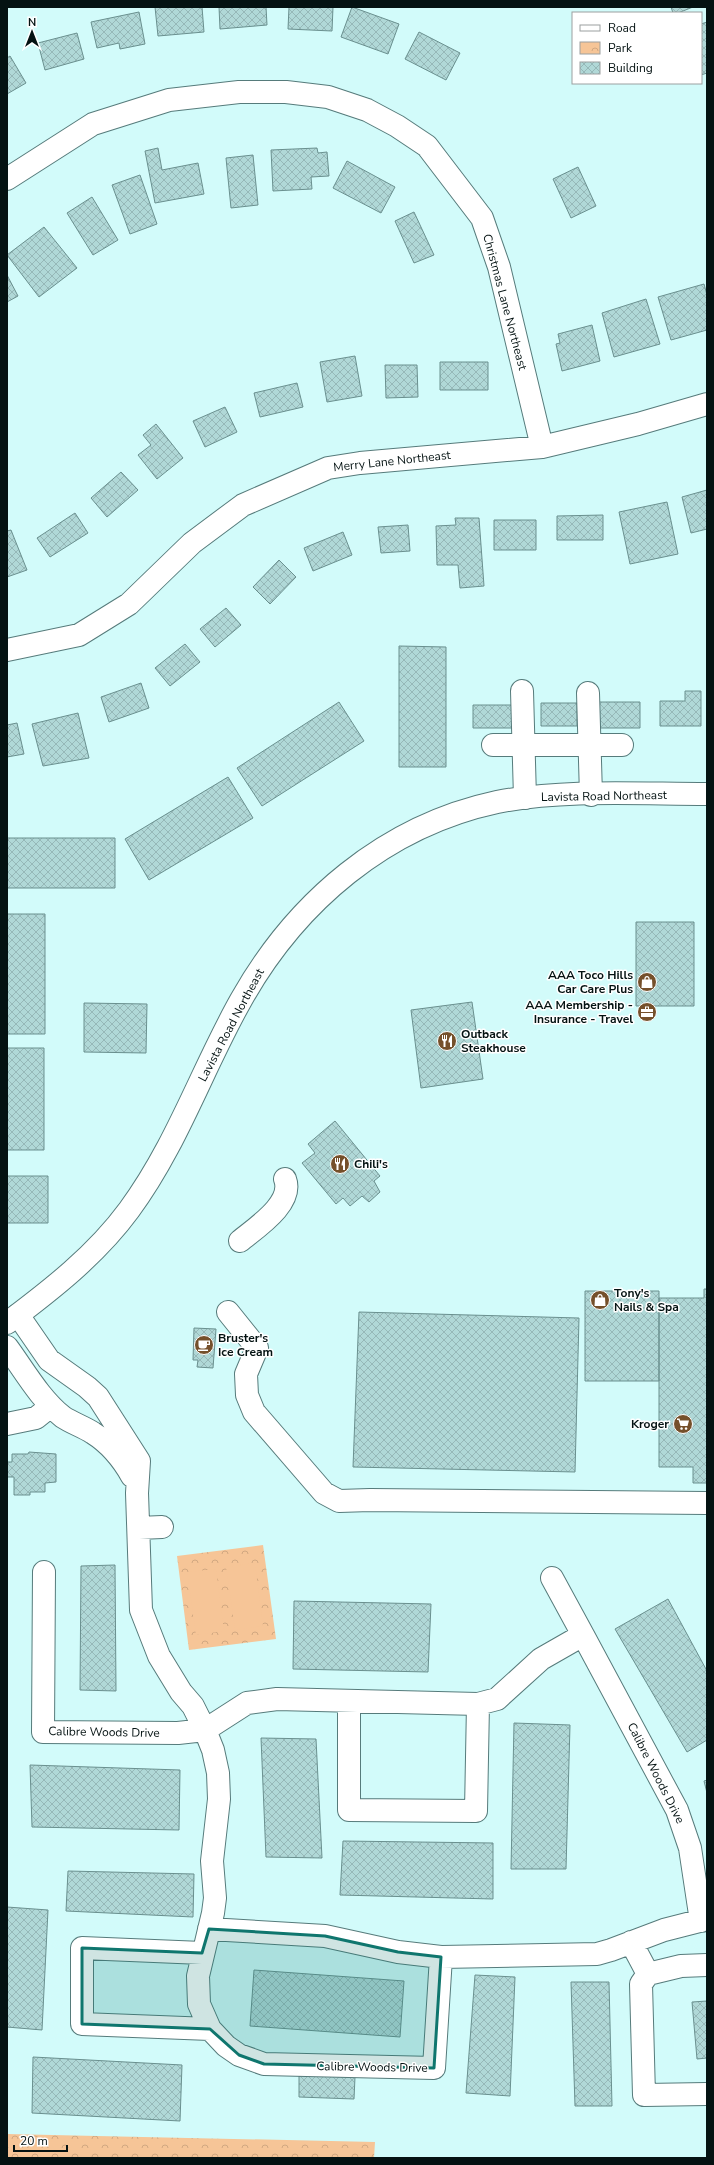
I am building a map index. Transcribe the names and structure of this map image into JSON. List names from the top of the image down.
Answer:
{
  "streets": {
    "street": [
      "Christmas Lane Northeast",
      "Merry Lane Northeast",
      "Lavista Road Northeast",
      "Calibre Woods Drive"
    ]
  },
  "crossings": [
    ["Christmas Lane Northeast", "Merry Lane Northeast"],
    ["Lavista Road Northeast", "Calibre Woods Drive"]
  ],
  "places": {
    "shop": ["AAA Toco Hills Car Care Plus", "Tony's Nails & Spa"],
    "office": ["AAA Membership - Insurance - Travel"],
    "restaurant": ["Outback Steakhouse", "Chili's"],
    "cafe": ["Bruster's Ice Cream"],
    "supermarket": ["Kroger"]
  },
  "legend": ["Road", "Park", "Building"],
  "scale_bar": "20 m",
  "north": "top"
}
